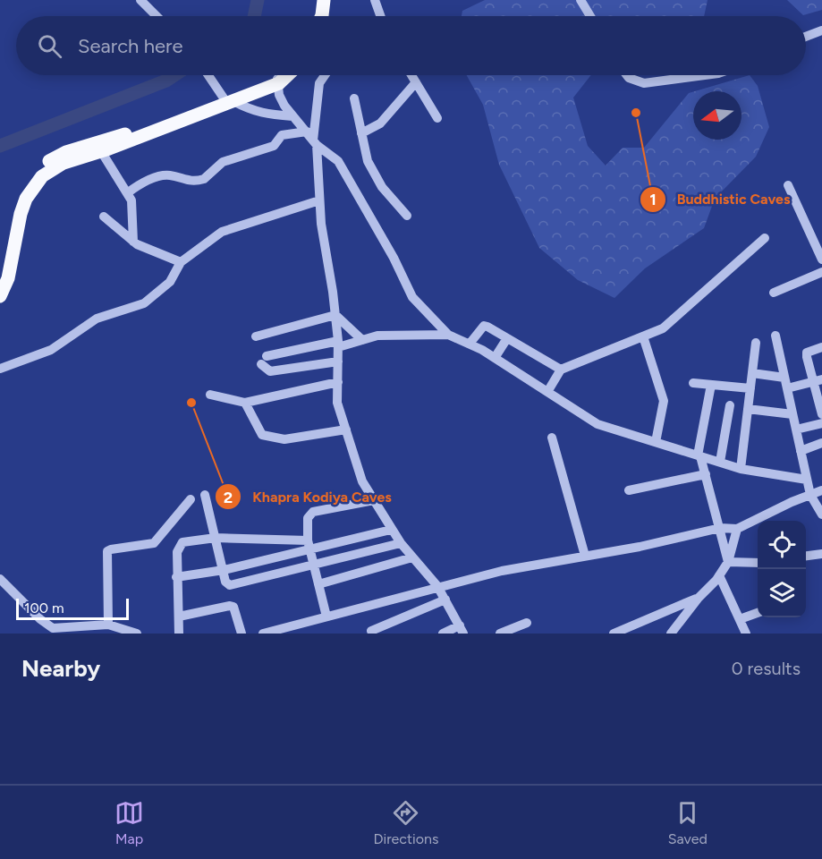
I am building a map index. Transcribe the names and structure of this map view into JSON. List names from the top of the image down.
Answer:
{
  "places": ["Buddhistic Caves", "Khapra Kodiya Caves"],
  "scale_bar": "100 m",
  "north": "left",
  "page": {
    "search": "Search here",
    "scale": "100 m",
    "heading": ["Nearby", "0 results"],
    "nav": ["Map", "Directions", "Saved"]
  }
}
